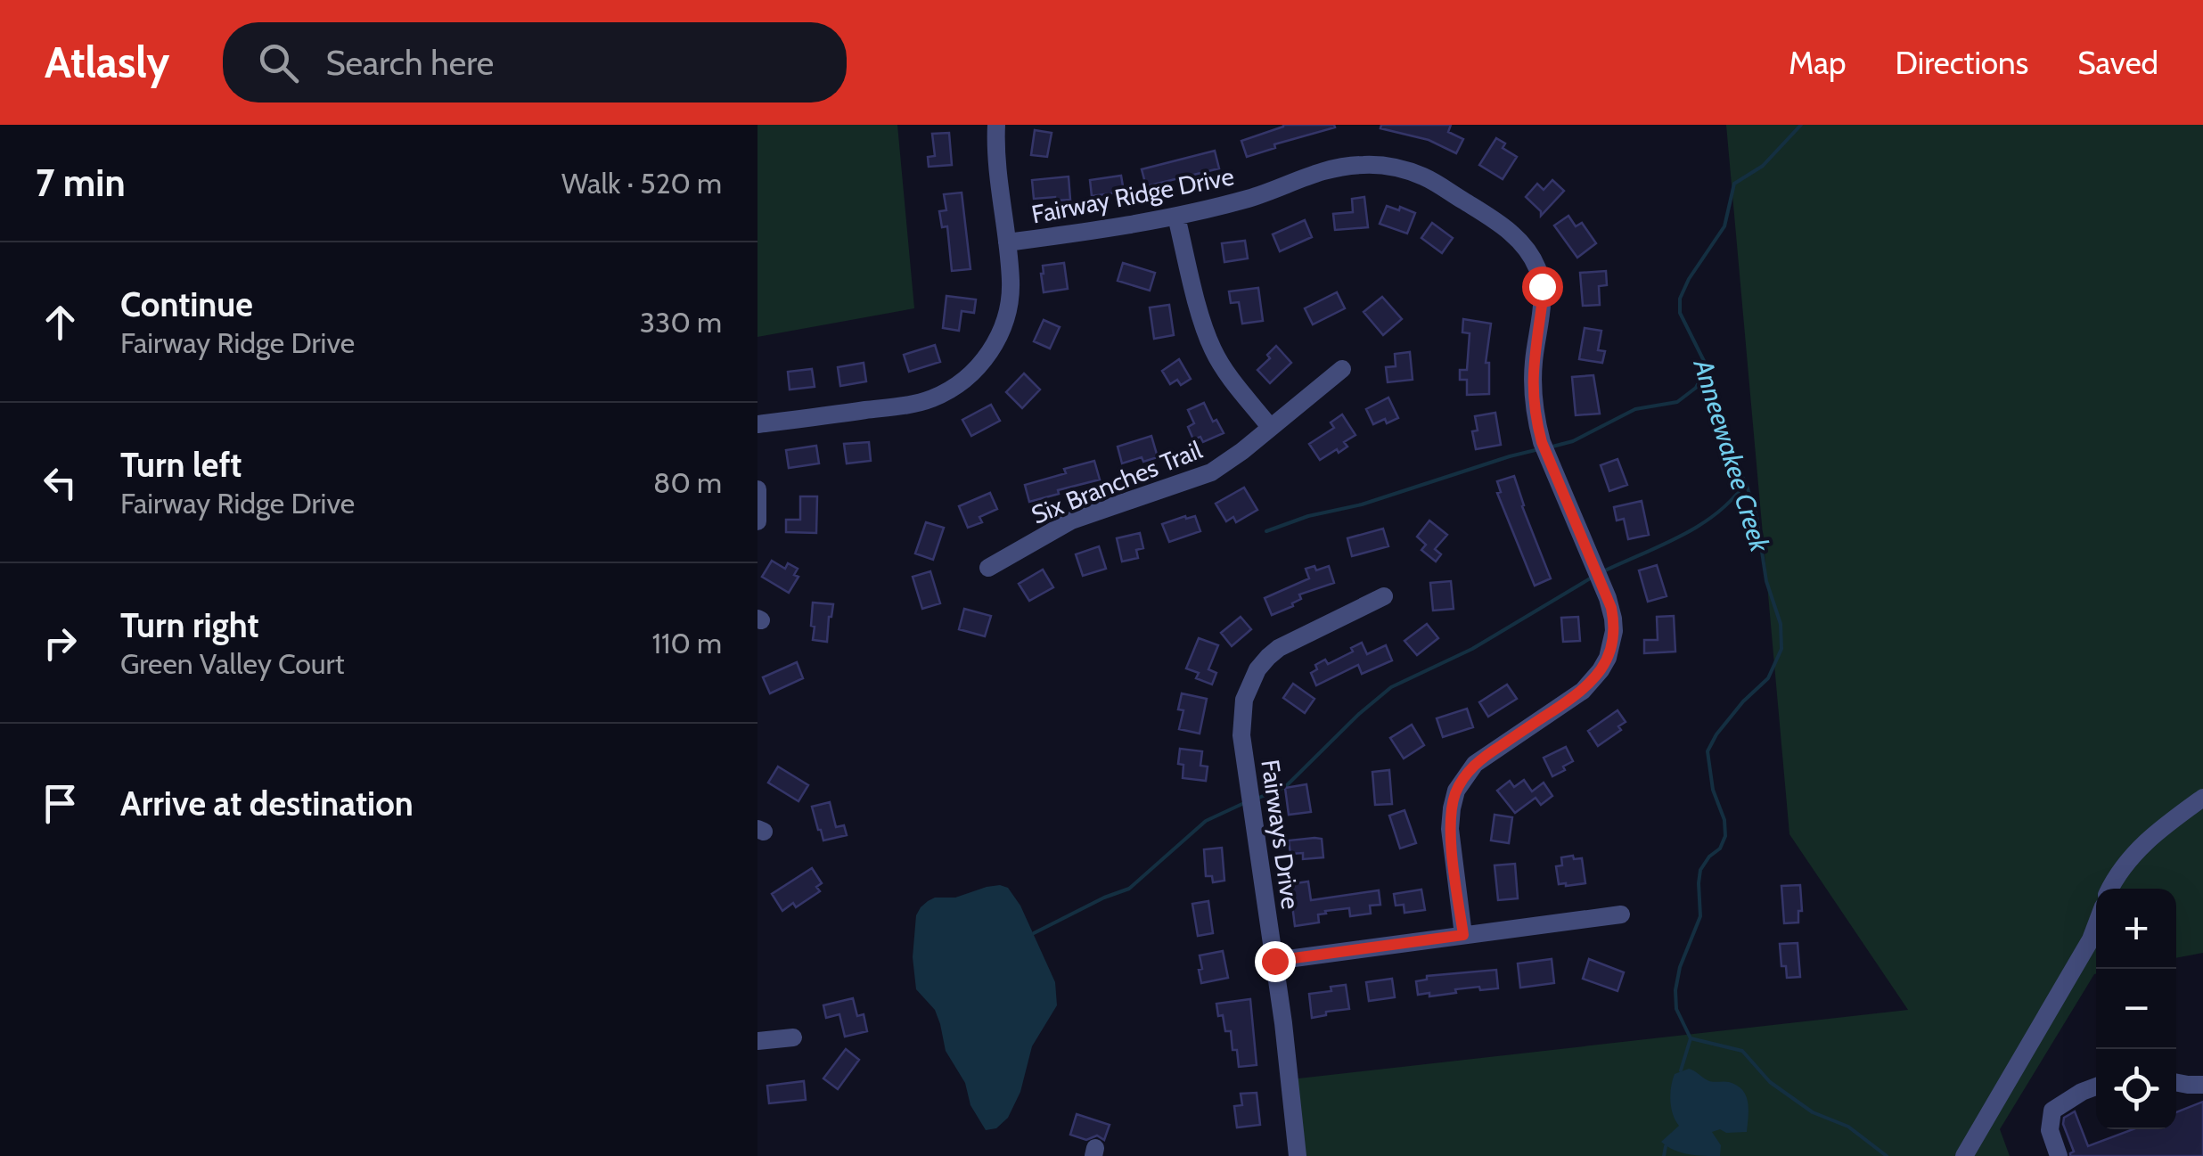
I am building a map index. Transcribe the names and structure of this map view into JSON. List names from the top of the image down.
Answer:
{
  "streets": {
    "street": ["Fairway Ridge Drive", "Six Branches Trail", "Fairways Drive"]
  },
  "water": ["Anneewakee Creek"],
  "page": {
    "header": "Atlasly",
    "search": "Search here",
    "nav": ["Map", "Directions", "Saved"],
    "heading": ["7 min", "Walk · 520 m"],
    "list": [
      ["Continue", "Fairway Ridge Drive", "330 m"],
      ["Turn left", "Fairway Ridge Drive", "80 m"],
      ["Turn right", "Green Valley Court", "110 m"],
      "Arrive at destination"
    ],
    "map_buttons": ["+", "−"]
  }
}
